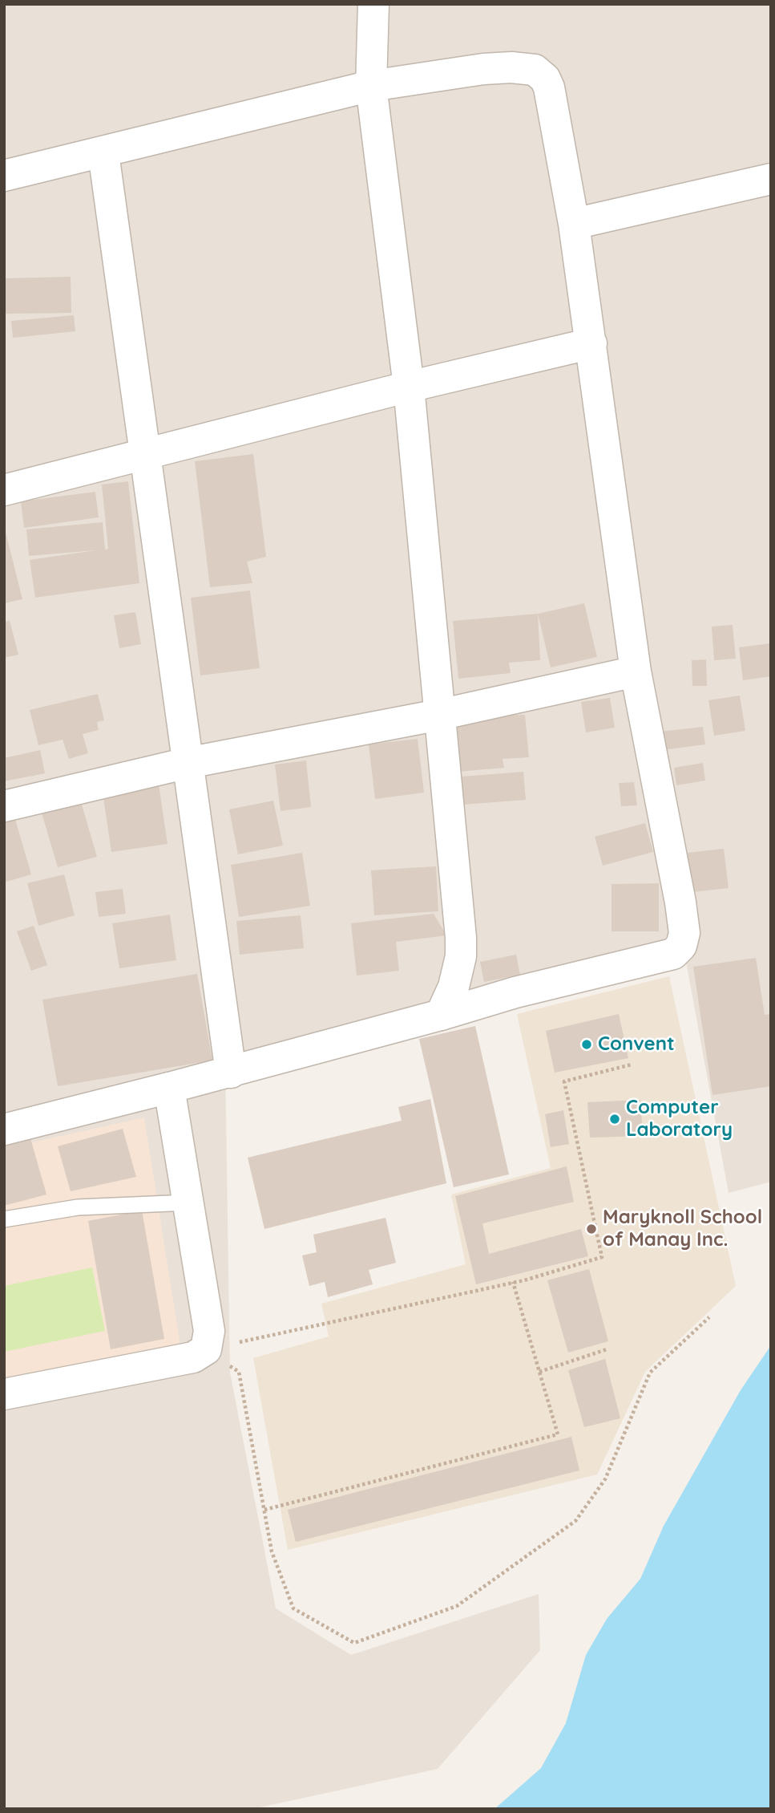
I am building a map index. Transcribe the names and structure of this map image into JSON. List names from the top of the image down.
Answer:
{
  "places": ["Convent", "Computer Laboratory", "Maryknoll School of Manay Inc."]
}
